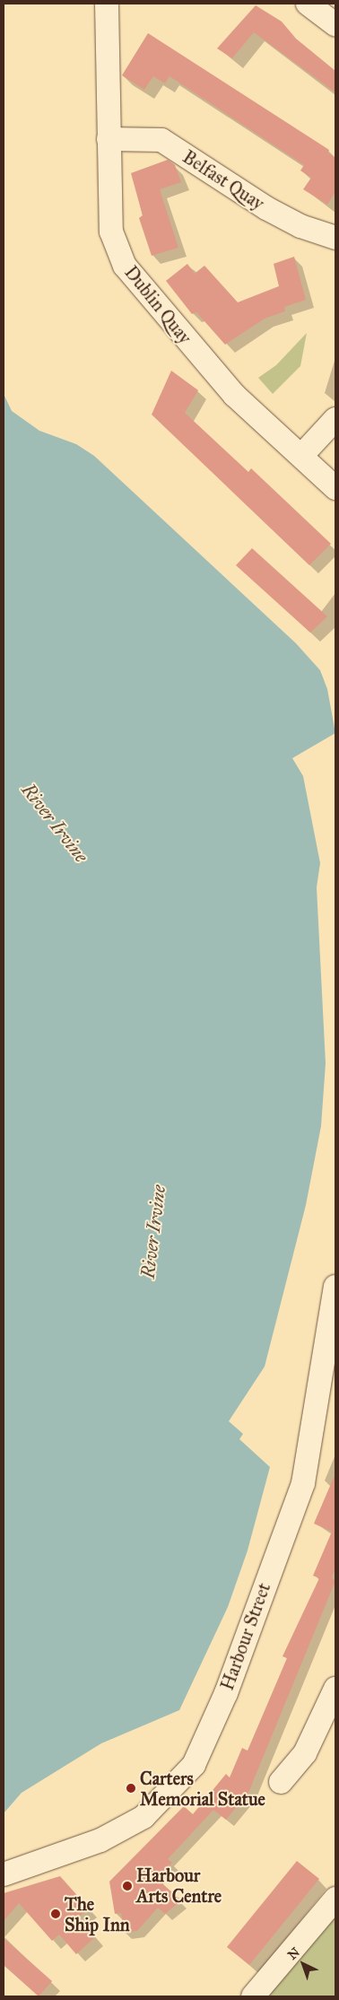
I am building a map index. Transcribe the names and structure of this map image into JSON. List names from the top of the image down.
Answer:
{
  "streets": {
    "street": ["Belfast Quay", "Dublin Quay", "Harbour Street"]
  },
  "crossings": [
    ["Belfast Quay", "Dublin Quay"]
  ],
  "water": ["River Irvine"],
  "places": ["Carters Memorial Statue", "Harbour Arts Centre", "The Ship Inn"],
  "north": "top left"
}
